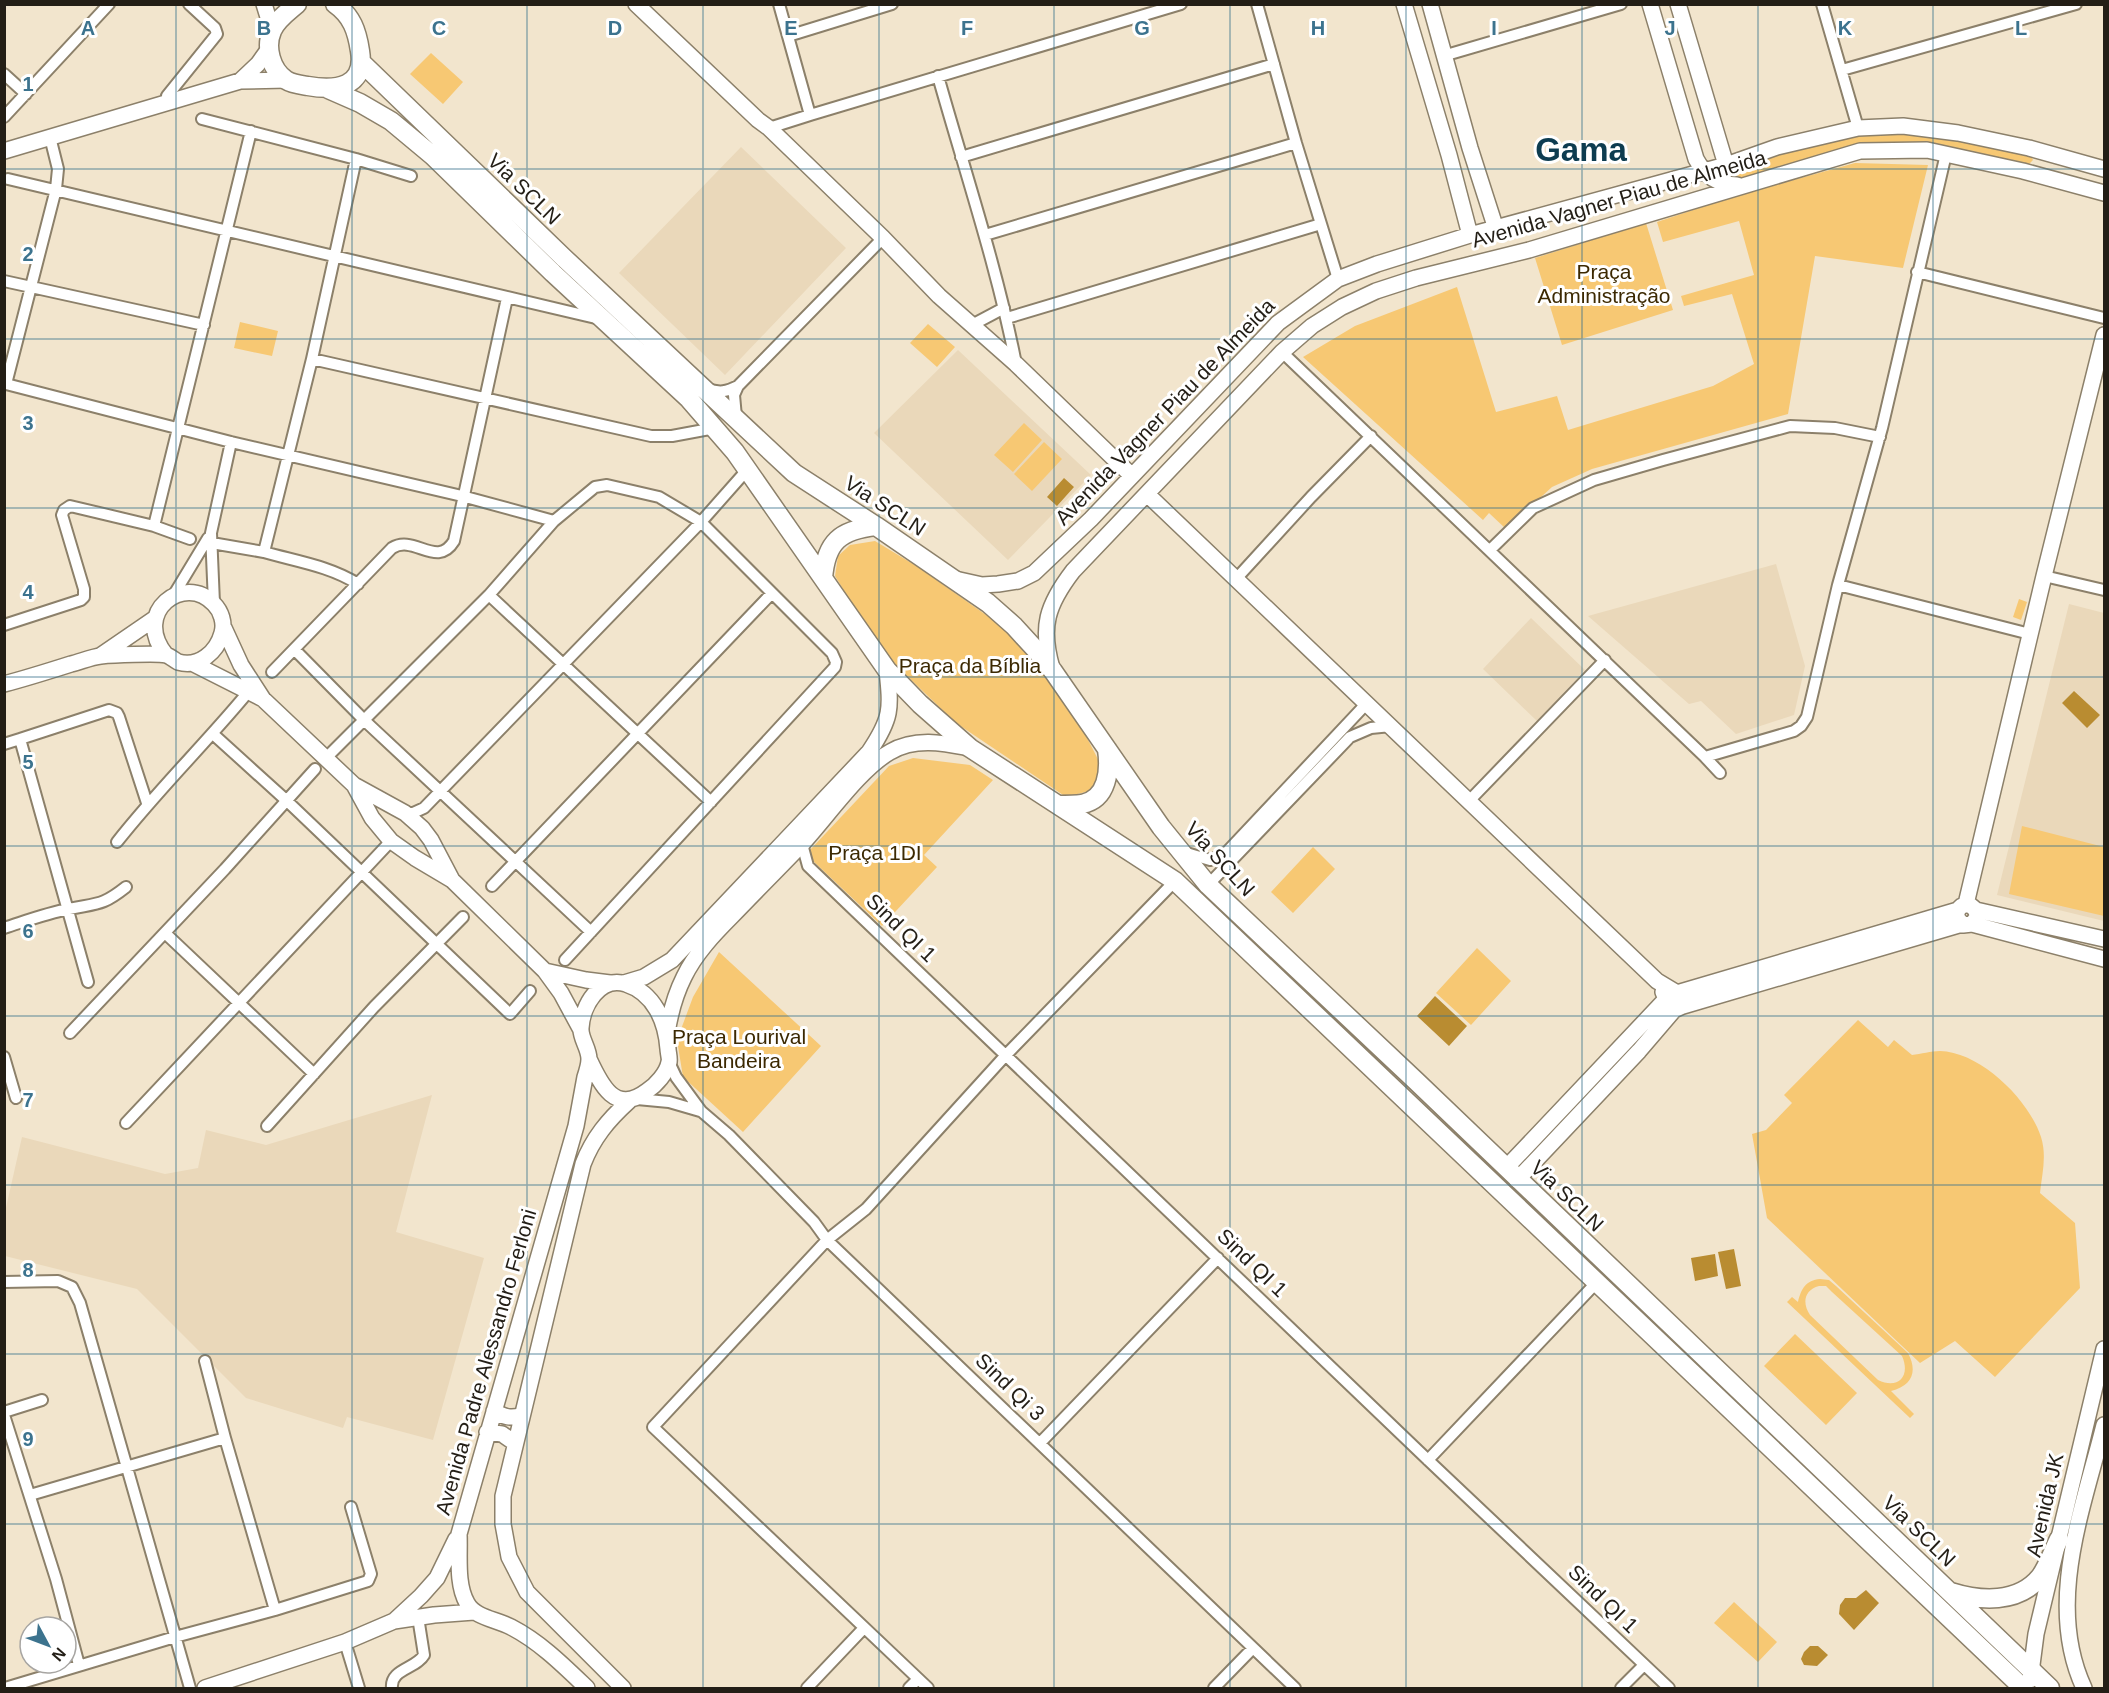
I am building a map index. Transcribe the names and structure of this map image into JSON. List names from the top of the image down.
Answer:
{
  "streets": {
    "main road": [
      "Via SCLN",
      "Avenida Vagner Piau de Almeida",
      "Avenida Padre Alessandro Ferloni",
      "Avenida JK"
    ],
    "street": ["Sind QI 1", "Sind Qi 3"]
  },
  "crossings": [
    ["Via SCLN", "Avenida Vagner Piau de Almeida"],
    ["Via SCLN", "Avenida JK"]
  ],
  "districts": ["Gama"],
  "parks": [
    "Praça Administração",
    "Praça da Bíblia",
    "Praça 1DI",
    "Praça Lourival Bandeira"
  ],
  "north": "bottom right",
  "grid": {
    "columns": [
      "A",
      "B",
      "C",
      "D",
      "E",
      "F",
      "G",
      "H",
      "I",
      "J",
      "K",
      "L"
    ],
    "rows": [
      "1",
      "2",
      "3",
      "4",
      "5",
      "6",
      "7",
      "8",
      "9"
    ]
  }
}
